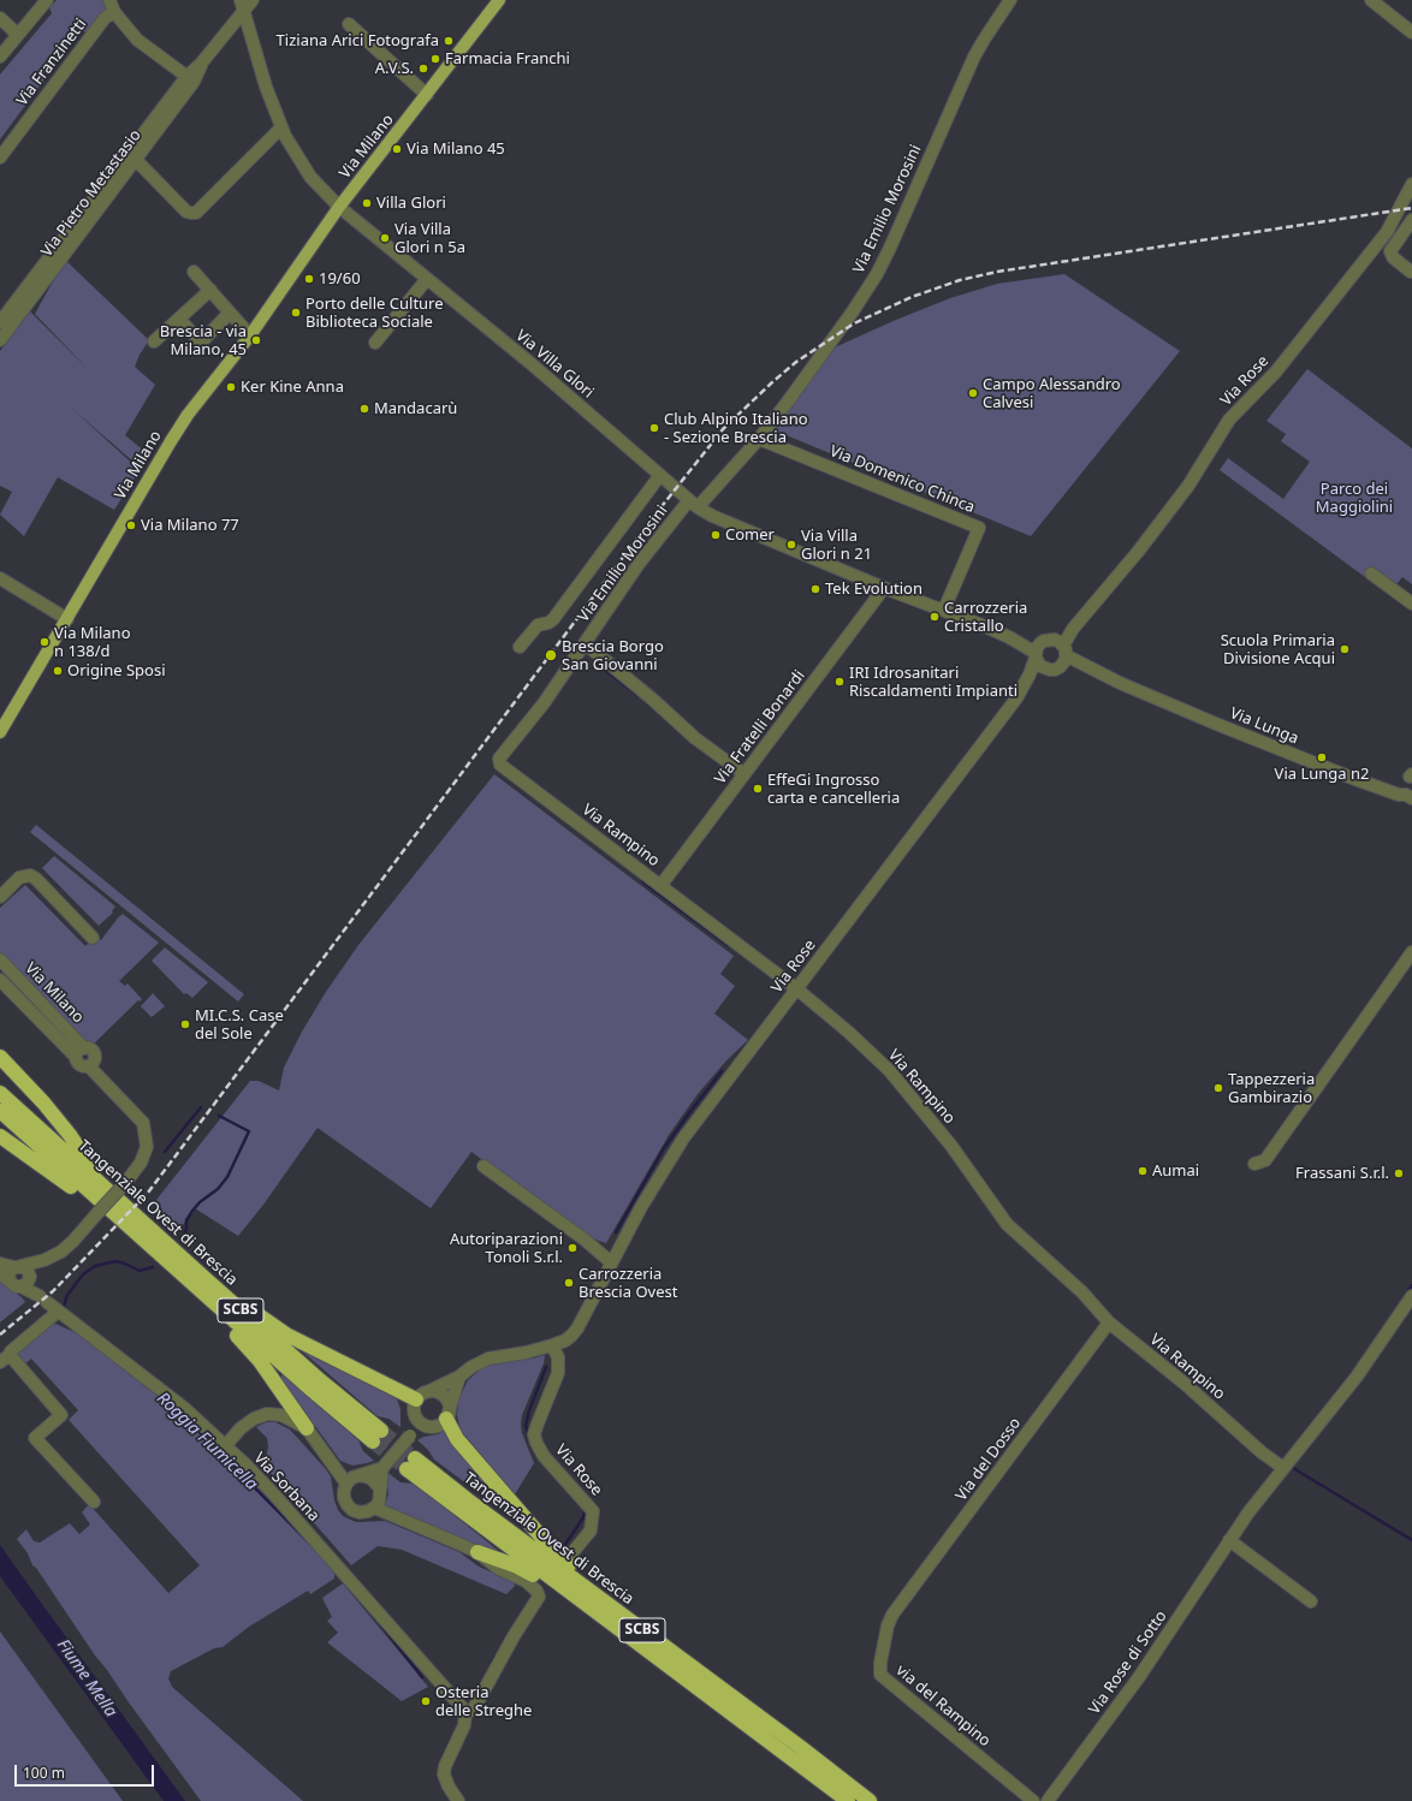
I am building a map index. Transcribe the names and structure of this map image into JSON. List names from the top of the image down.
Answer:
{
  "streets": {
    "highway": ["Tangenziale Ovest di Brescia", "SCBS"],
    "main road": ["Via Milano"],
    "street": [
      "Via Franzinetti",
      "Via Pietro Metastasio",
      "Via Emilio Morosini",
      "Via Villa Glori",
      "Via Rose",
      "Via Domenico Chinca",
      "Via Lunga",
      "Via Fratelli Bonardi",
      "Via Rampino",
      "Via del Dosso",
      "Via Sorbana",
      "Via Rose di Sotto",
      "via del Rampino"
    ]
  },
  "crossings": [
    ["Via Milano", "Via Villa Glori"],
    ["Via Pietro Metastasio", "Via Villa Glori"],
    ["Via Emilio Morosini", "Via Villa Glori"],
    ["Via Emilio Morosini", "Via Domenico Chinca"],
    ["Via Emilio Morosini", "Via Rampino"],
    ["Via Villa Glori", "Via Rose"],
    ["Via Villa Glori", "Via Domenico Chinca"],
    ["Via Villa Glori", "Via Lunga"],
    ["Via Villa Glori", "Via Fratelli Bonardi"],
    ["Via Rose", "Via Lunga"],
    ["Via Rose", "Via Rampino"],
    ["Via Fratelli Bonardi", "Via Rampino"],
    ["Via Rampino", "Via del Dosso"],
    ["Via Rampino", "Via Rose di Sotto"],
    ["Via del Dosso", "via del Rampino"]
  ],
  "water": ["Roggia Fiumicella", "Fiume Mella"],
  "parks": ["Parco dei Maggiolini"],
  "places": [
    "Tiziana Arici Fotografa",
    "Farmacia Franchi",
    "A.V.S.",
    "Via Milano 45",
    "Villa Glori",
    "Via Villa Glori n 5a",
    "19/60",
    "Porto delle Culture Biblioteca Sociale",
    "Brescia - via Milano, 45",
    "Ker Kine Anna",
    "Campo Alessandro Calvesi",
    "Mandacarù",
    "Club Alpino Italiano - Sezione Brescia",
    "Via Milano 77",
    "Comer",
    "Via Villa Glori n 21",
    "Tek Evolution",
    "Carrozzeria Cristallo",
    "Via Milano n 138/d",
    "Scuola Primaria Divisione Acqui",
    "Brescia Borgo San Giovanni",
    "Origine Sposi",
    "IRI Idrosanitari Riscaldamenti Impianti",
    "Via Lunga n2",
    "EffeGi Ingrosso carta e cancelleria",
    "MI.C.S. Case del Sole",
    "Tappezzeria Gambirazio",
    "Aumai",
    "Frassani S.r.l.",
    "Autoriparazioni Tonoli S.r.l.",
    "Carrozzeria Brescia Ovest",
    "Osteria delle Streghe"
  ],
  "scale_bar": "100 m"
}
